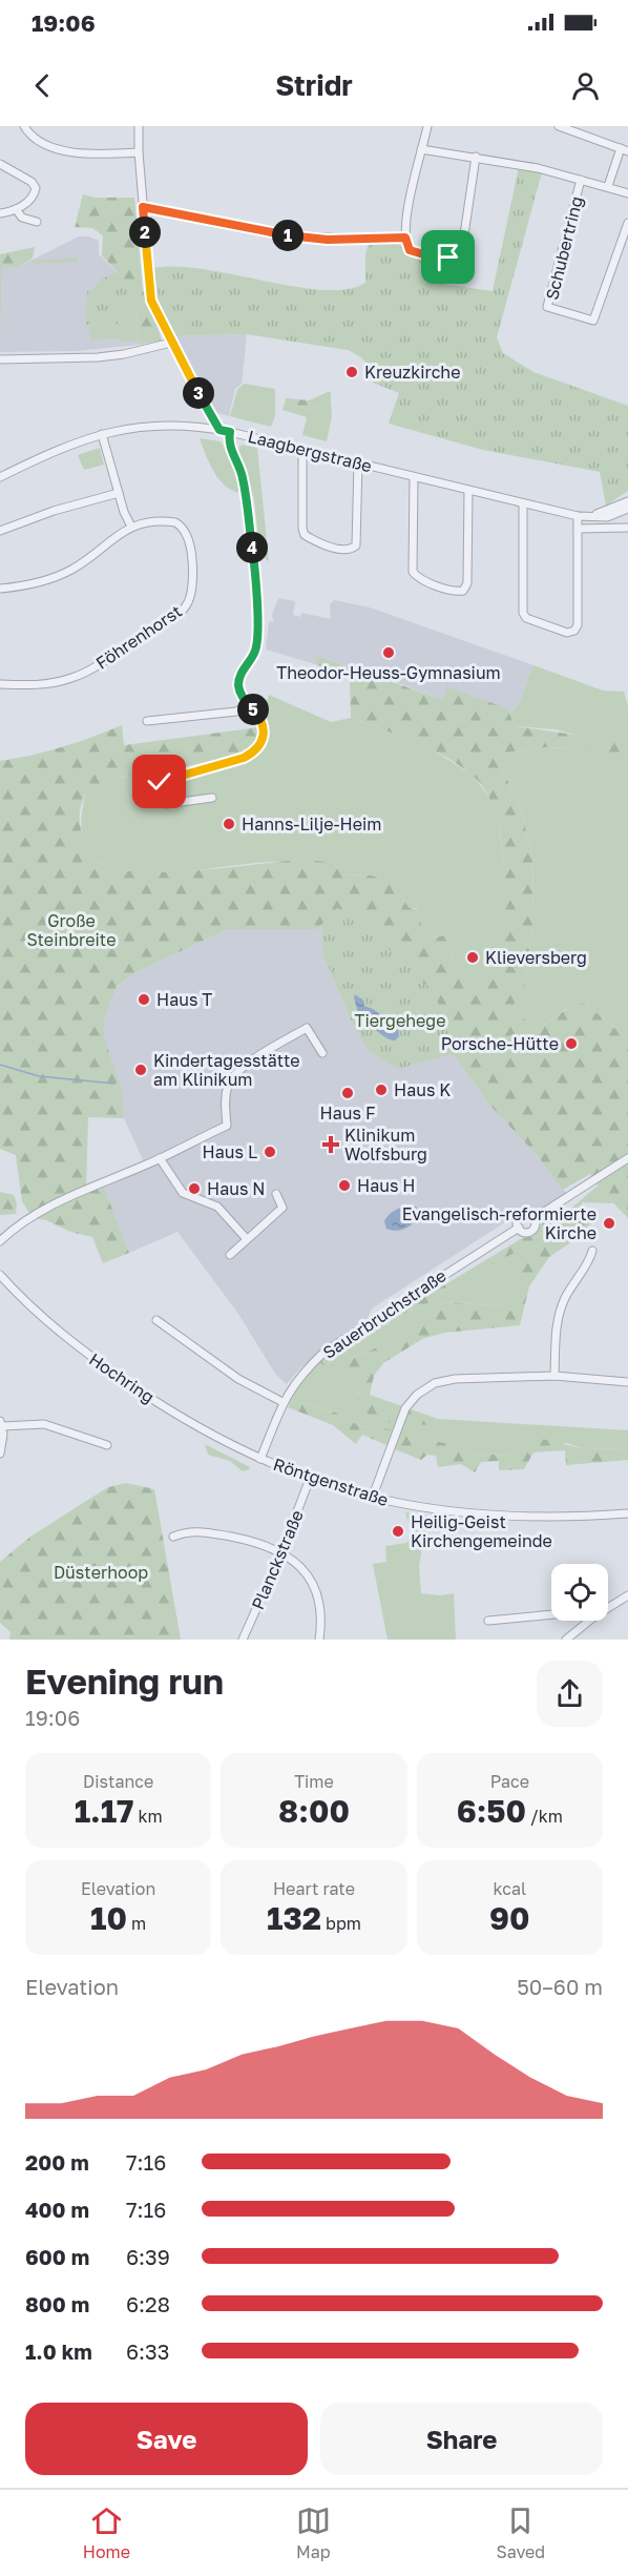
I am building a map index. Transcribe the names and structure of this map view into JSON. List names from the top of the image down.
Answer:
{
  "streets": {
    "street": [
      "Schubertring",
      "Laagbergstraße",
      "Föhrenhorst",
      "Sauerbruchstraße",
      "Hochring",
      "Röntgenstraße",
      "Planckstraße"
    ]
  },
  "crossings": [
    ["Sauerbruchstraße", "Hochring"],
    ["Sauerbruchstraße", "Röntgenstraße"],
    ["Hochring", "Röntgenstraße"],
    ["Röntgenstraße", "Planckstraße"]
  ],
  "parks": ["Große Steinbreite", "Tiergehege", "Düsterhoop"],
  "places": {
    "other": [
      "Kreuzkirche",
      "Theodor-Heuss-Gymnasium",
      "Hanns-Lilje-Heim",
      "Klieversberg",
      "Haus T",
      "Porsche-Hütte",
      "Kindertagesstätte am Klinikum",
      "Haus K",
      "Haus F",
      "Haus L",
      "Haus H",
      "Haus N",
      "Evangelisch-reformierte Kirche",
      "Heilig-Geist Kirchengemeinde"
    ],
    "health": ["Klinikum Wolfsburg"]
  },
  "page": {
    "status": "19:06",
    "header": "Stridr",
    "pins": [
      "2",
      "1",
      "3",
      "4",
      "5"
    ],
    "heading": ["Evening run", "19:06"],
    "stats": [
      ["Distance", "1.17 km"],
      ["Time", "8:00"],
      ["Pace", "6:50 /km"],
      ["Elevation", "10 m"],
      ["Heart rate", "132 bpm"],
      ["kcal", "90"]
    ],
    "chart": ["Elevation", "50–60 m"],
    "list": [
      {
        "name": "200 m",
        "note": "7:16"
      },
      {
        "name": "400 m",
        "note": "7:16"
      },
      {
        "name": "600 m",
        "note": "6:39"
      },
      {
        "name": "800 m",
        "note": "6:28"
      },
      {
        "name": "1.0 km",
        "note": "6:33"
      }
    ],
    "buttons": ["Save", "Share"],
    "tabs": ["Home", "Map", "Saved"]
  }
}
